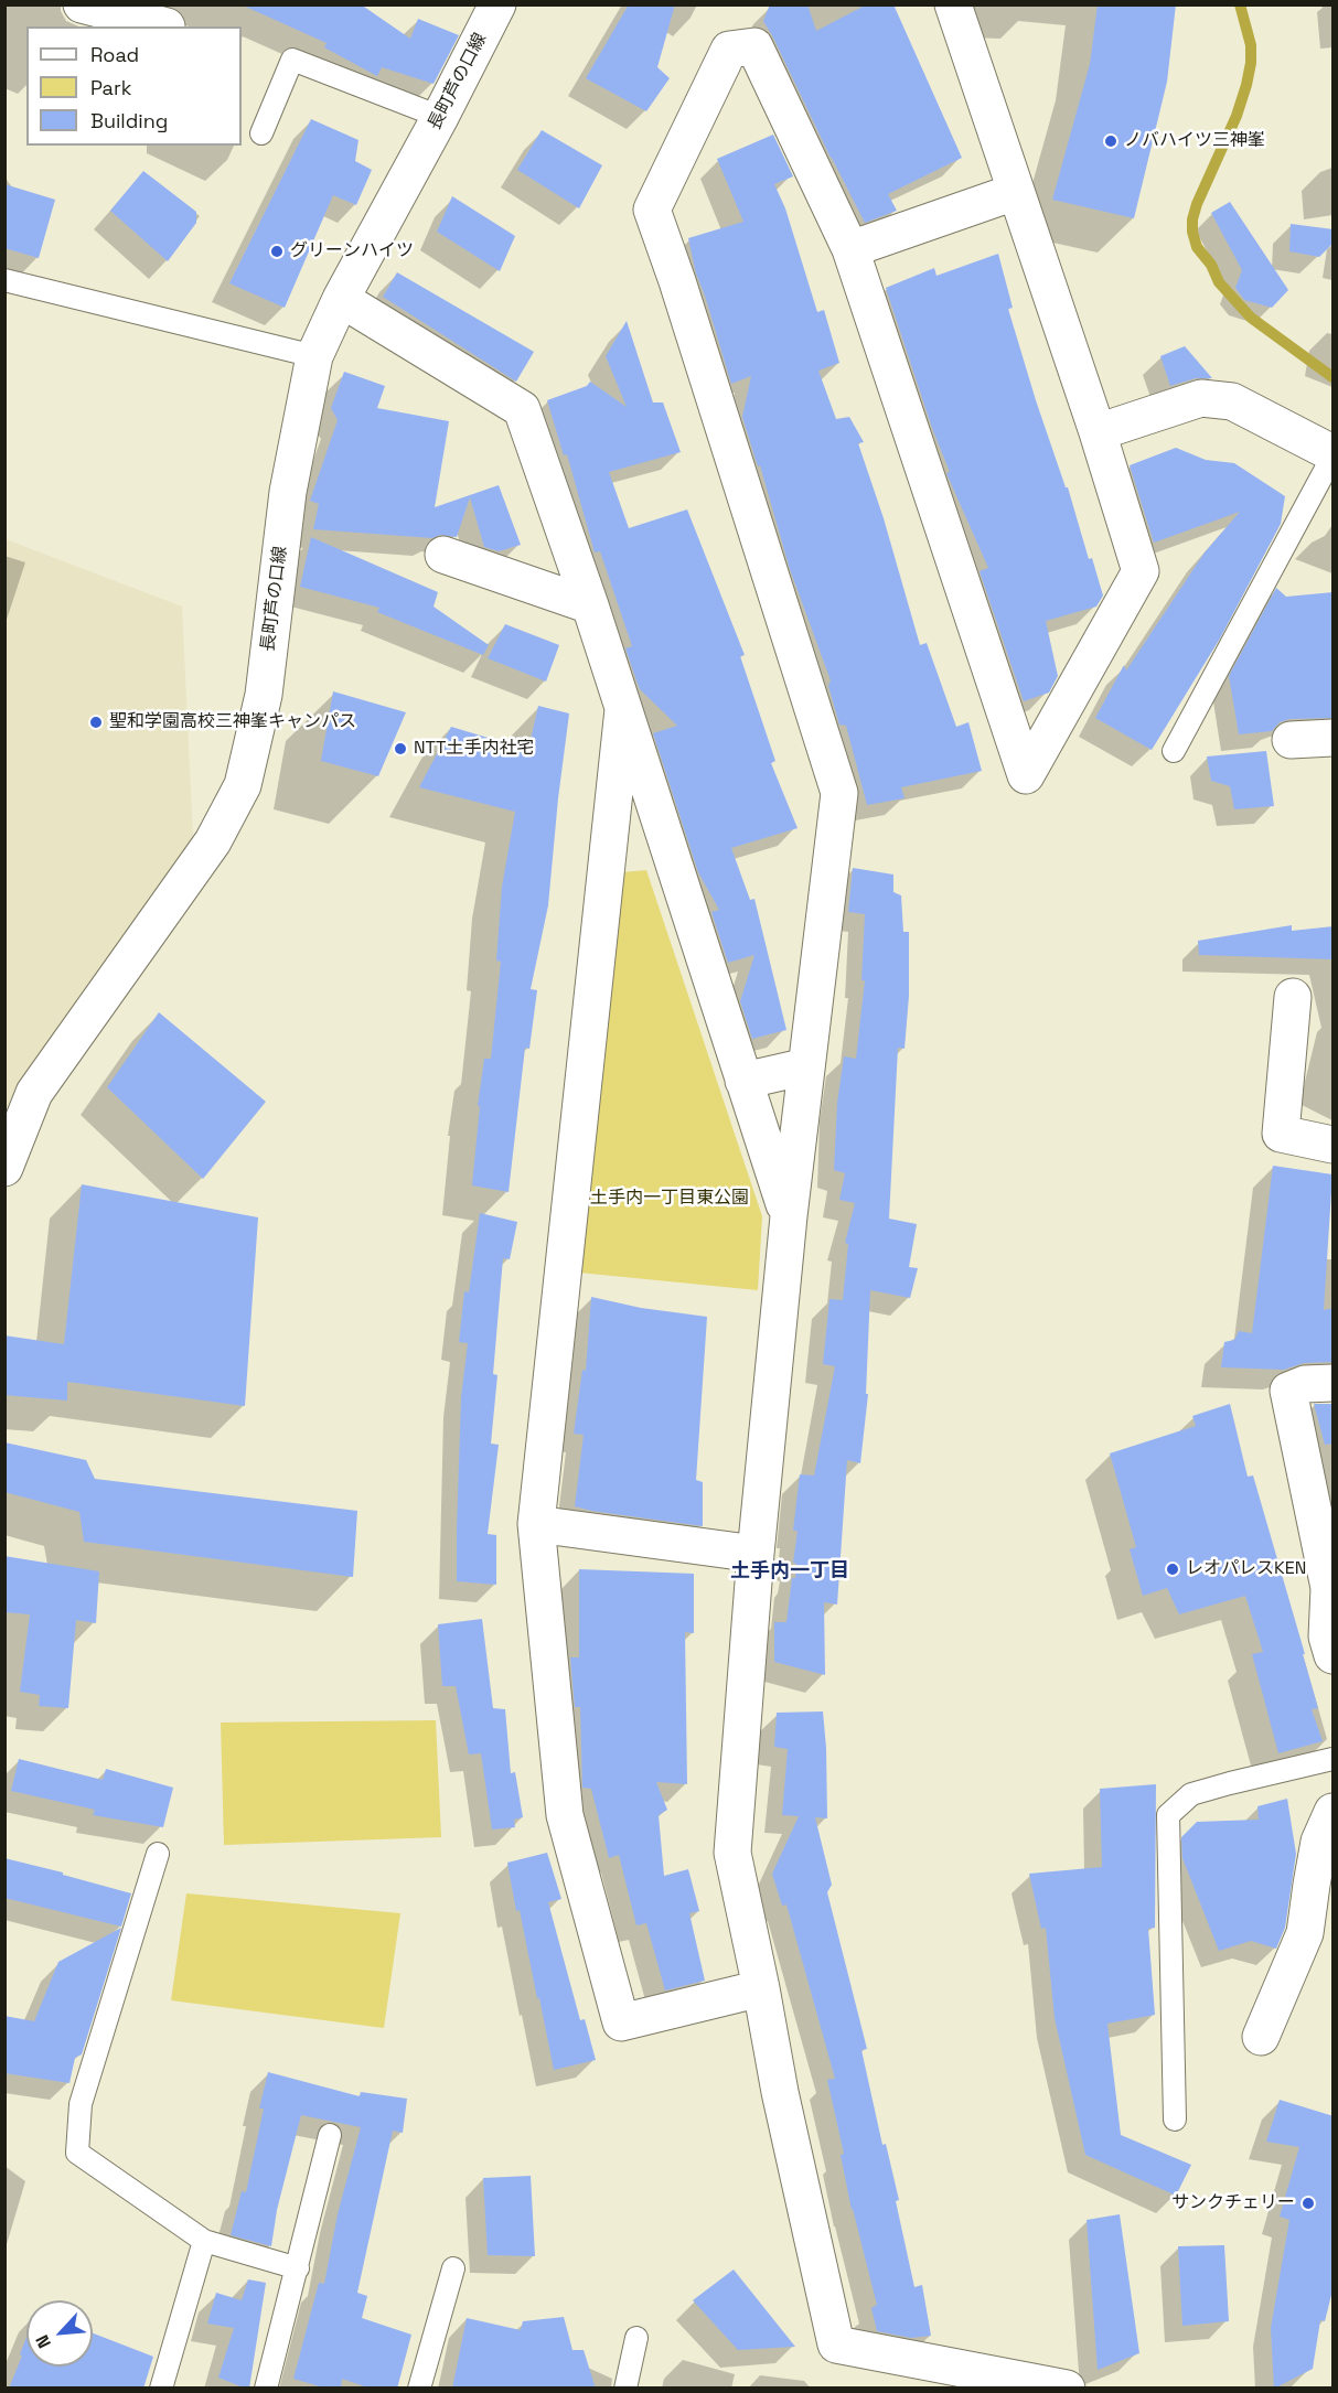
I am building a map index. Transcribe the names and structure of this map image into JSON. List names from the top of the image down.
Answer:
{
  "streets": {
    "street": ["長町芦の口線"]
  },
  "districts": ["土手内一丁目"],
  "parks": ["土手内一丁目東公園"],
  "places": [
    "ノバハイツ三神峯",
    "グリーンハイツ",
    "聖和学園高校三神峯キャンパス",
    "NTT土手内社宅",
    "レオパレスKEN",
    "サンクチェリー"
  ],
  "legend": ["Road", "Park", "Building"],
  "north": "bottom left"
}
